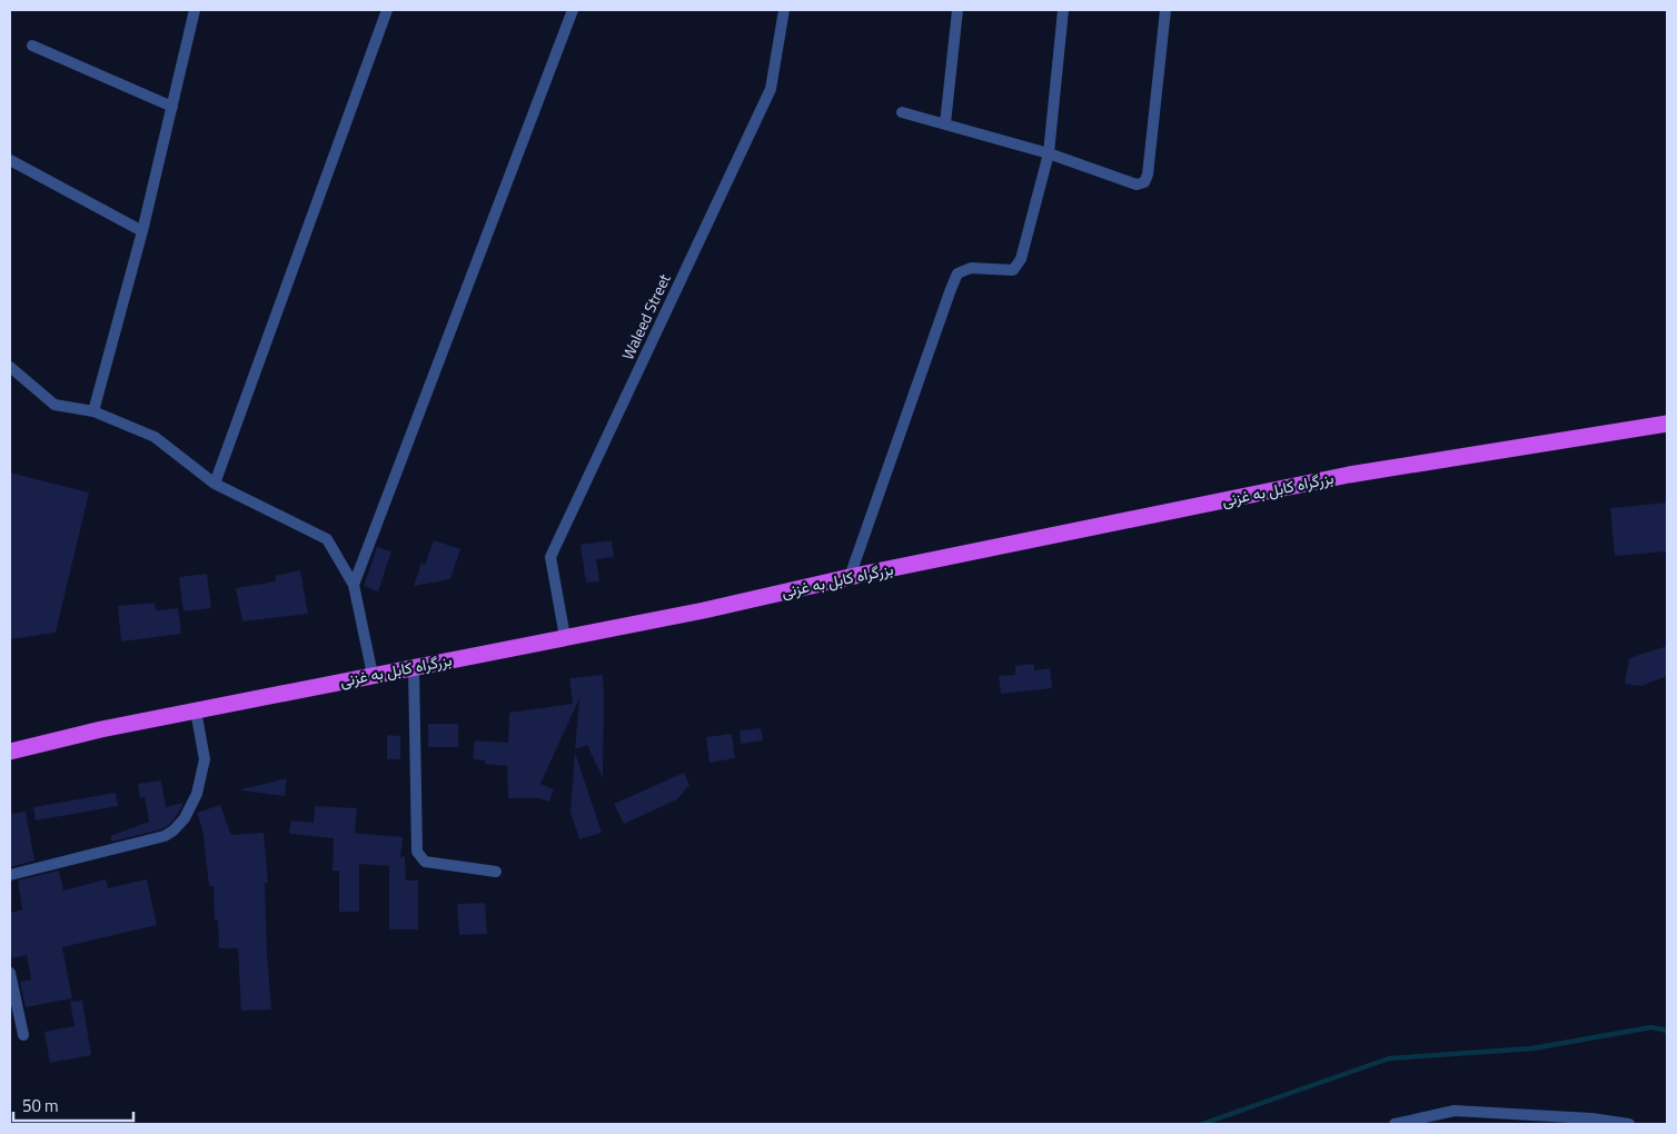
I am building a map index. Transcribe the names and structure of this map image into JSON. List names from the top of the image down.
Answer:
{
  "streets": {
    "highway": ["بزرگراه کابل به غزنی"],
    "street": ["Waleed Street"]
  },
  "crossings": [
    ["Waleed Street", "بزرگراه کابل به غزنی"]
  ],
  "scale_bar": "50 m"
}
